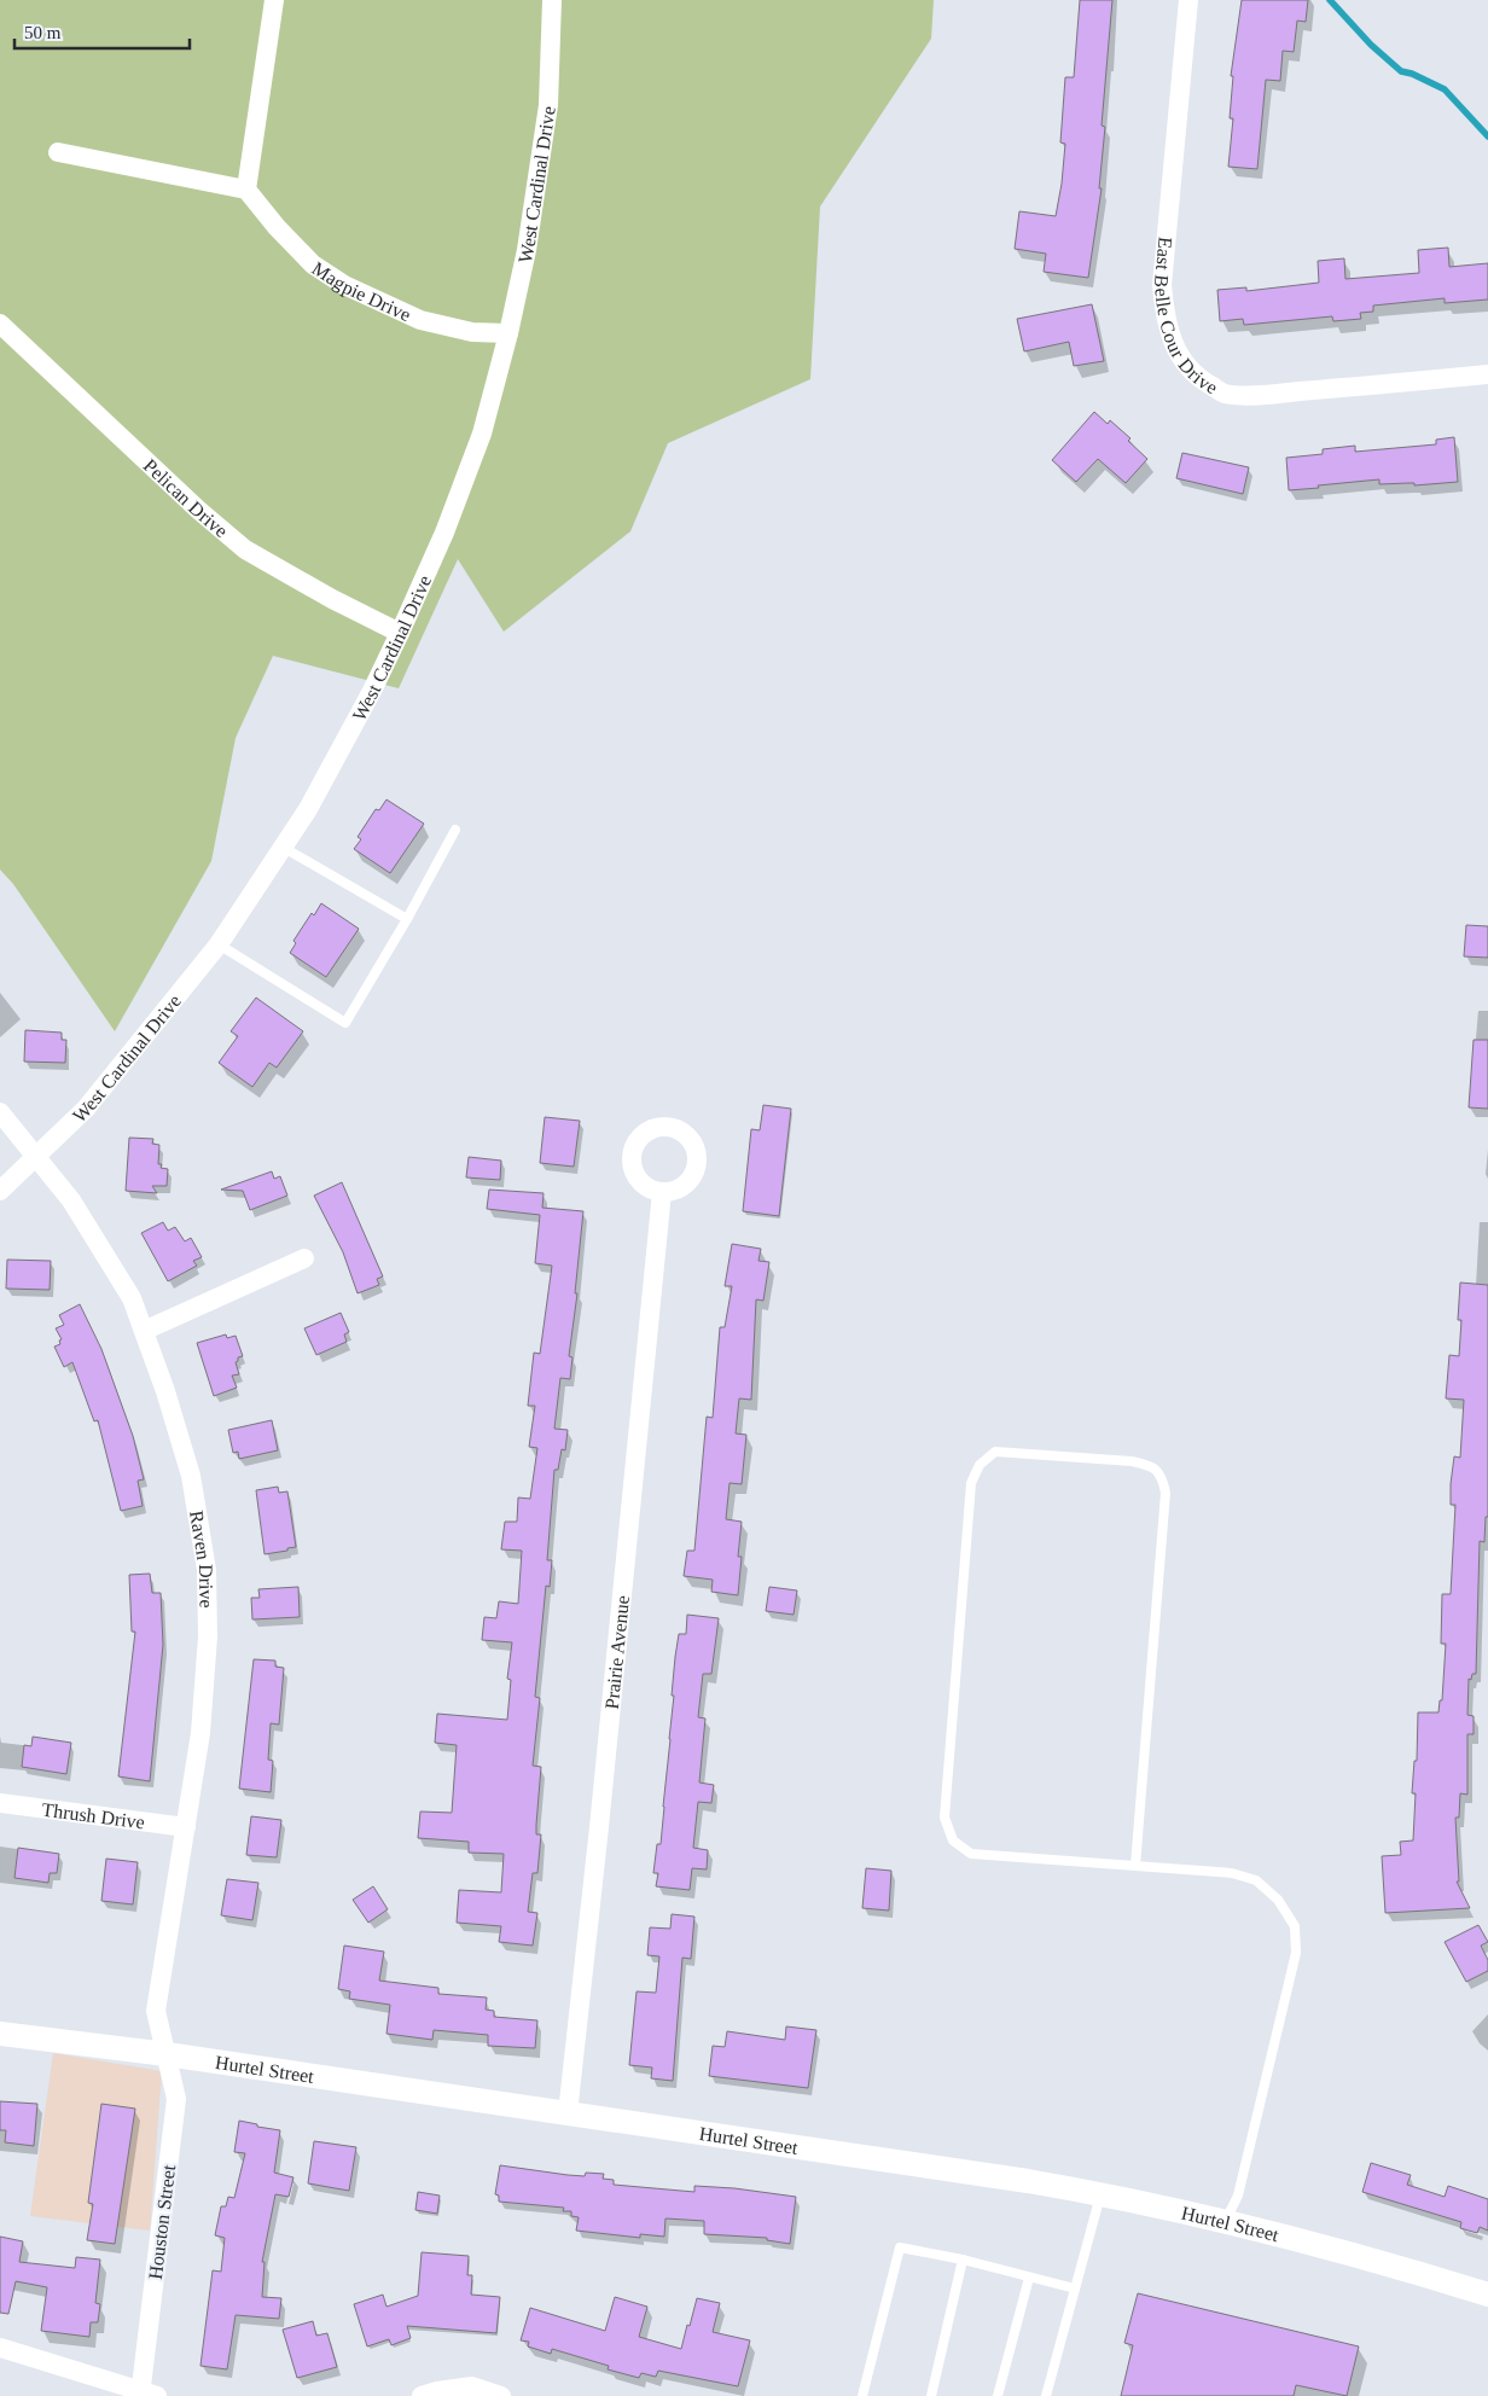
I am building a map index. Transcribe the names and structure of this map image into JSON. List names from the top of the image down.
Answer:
{
  "streets": {
    "street": [
      "West Cardinal Drive",
      "Magpie Drive",
      "East Belle Cour Drive",
      "Pelican Drive",
      "Raven Drive",
      "Prairie Avenue",
      "Thrush Drive",
      "Hurtel Street",
      "Houston Street"
    ]
  },
  "crossings": [
    ["West Cardinal Drive", "Magpie Drive"],
    ["West Cardinal Drive", "Pelican Drive"],
    ["West Cardinal Drive", "Raven Drive"],
    ["Raven Drive", "Thrush Drive"],
    ["Raven Drive", "Hurtel Street"],
    ["Raven Drive", "Houston Street"],
    ["Prairie Avenue", "Hurtel Street"],
    ["Hurtel Street", "Houston Street"]
  ],
  "scale_bar": "50 m"
}
